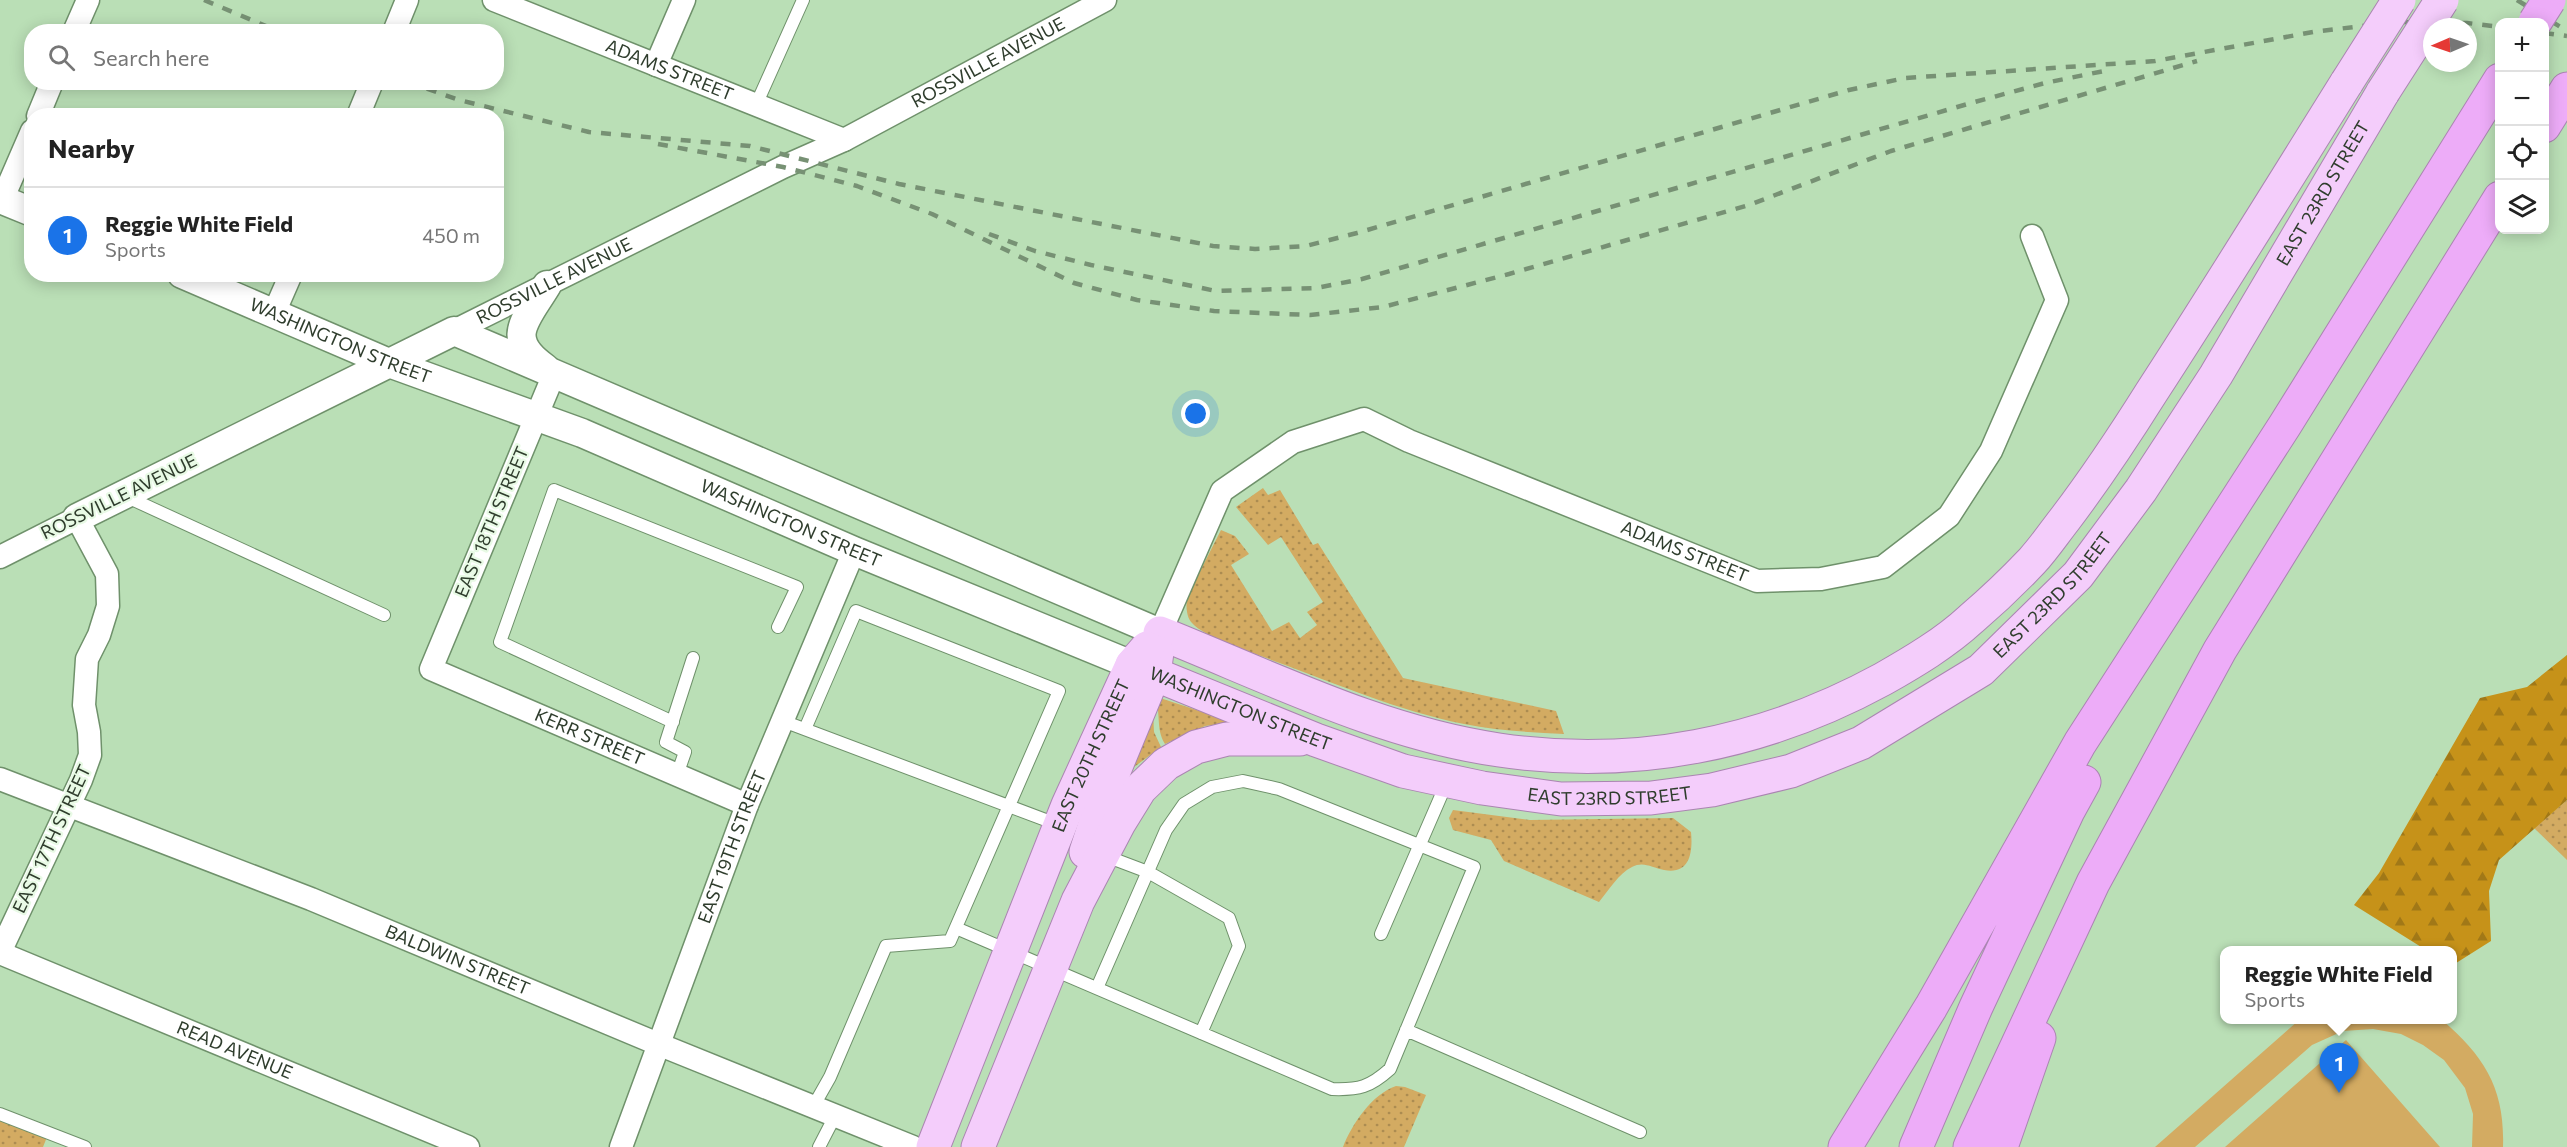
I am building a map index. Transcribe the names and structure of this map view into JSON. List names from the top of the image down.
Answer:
{
  "streets": {
    "main road": ["EAST 23RD STREET", "WASHINGTON STREET", "EAST 20TH STREET"],
    "street": [
      "ROSSVILLE AVENUE",
      "ADAMS STREET",
      "EAST 18TH STREET",
      "KERR STREET",
      "EAST 17TH STREET",
      "EAST 19TH STREET",
      "BALDWIN STREET",
      "READ AVENUE"
    ]
  },
  "crossings": [
    ["ROSSVILLE AVENUE", "ADAMS STREET"],
    ["ROSSVILLE AVENUE", "WASHINGTON STREET"],
    ["ROSSVILLE AVENUE", "EAST 17TH STREET"],
    ["ADAMS STREET", "EAST 20TH STREET"],
    ["EAST 23RD STREET", "WASHINGTON STREET"],
    ["EAST 23RD STREET", "EAST 20TH STREET"],
    ["WASHINGTON STREET", "EAST 18TH STREET"],
    ["WASHINGTON STREET", "EAST 20TH STREET"],
    ["WASHINGTON STREET", "EAST 19TH STREET"],
    ["EAST 18TH STREET", "KERR STREET"],
    ["KERR STREET", "EAST 19TH STREET"],
    ["EAST 17TH STREET", "BALDWIN STREET"],
    ["EAST 17TH STREET", "READ AVENUE"],
    ["EAST 19TH STREET", "BALDWIN STREET"]
  ],
  "north": "left",
  "page": {
    "map_buttons": ["+", "−"],
    "search": "Search here",
    "heading": "Nearby",
    "list": [
      {
        "mark": "1",
        "name": "Reggie White Field",
        "note": "Sports",
        "value": "450 m"
      }
    ],
    "popup": ["Reggie White Field", "Sports"],
    "pins": "1"
  }
}
